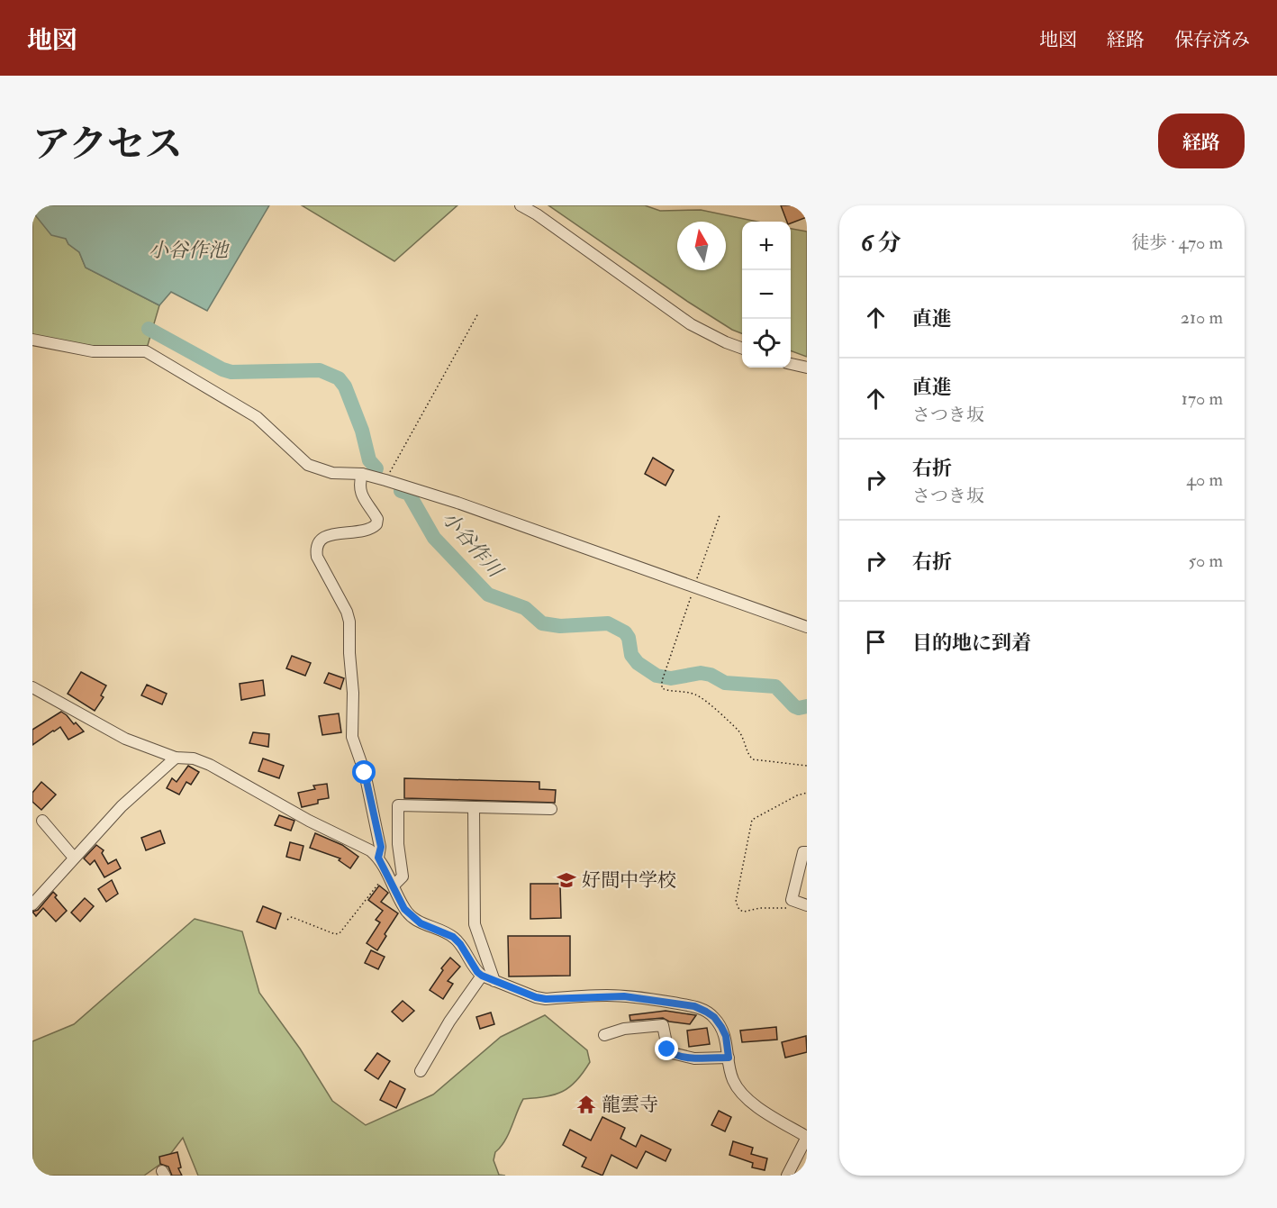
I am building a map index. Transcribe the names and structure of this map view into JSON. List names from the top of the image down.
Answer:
{
  "water": ["小谷作池", "小谷作川"],
  "places": {
    "school or university": ["好間中学校"],
    "temple": ["龍雲寺"]
  },
  "north": "top",
  "page": {
    "header": "地図",
    "nav": ["地図", "経路", "保存済み"],
    "title": "アクセス",
    "buttons": "経路",
    "heading": ["6 分", "徒歩 · 470 m"],
    "map_buttons": ["+", "−"],
    "list": [
      ["直進", "210 m"],
      ["直進", "さつき坂", "170 m"],
      ["右折", "さつき坂", "40 m"],
      ["右折", "50 m"],
      "目的地に到着"
    ]
  }
}
